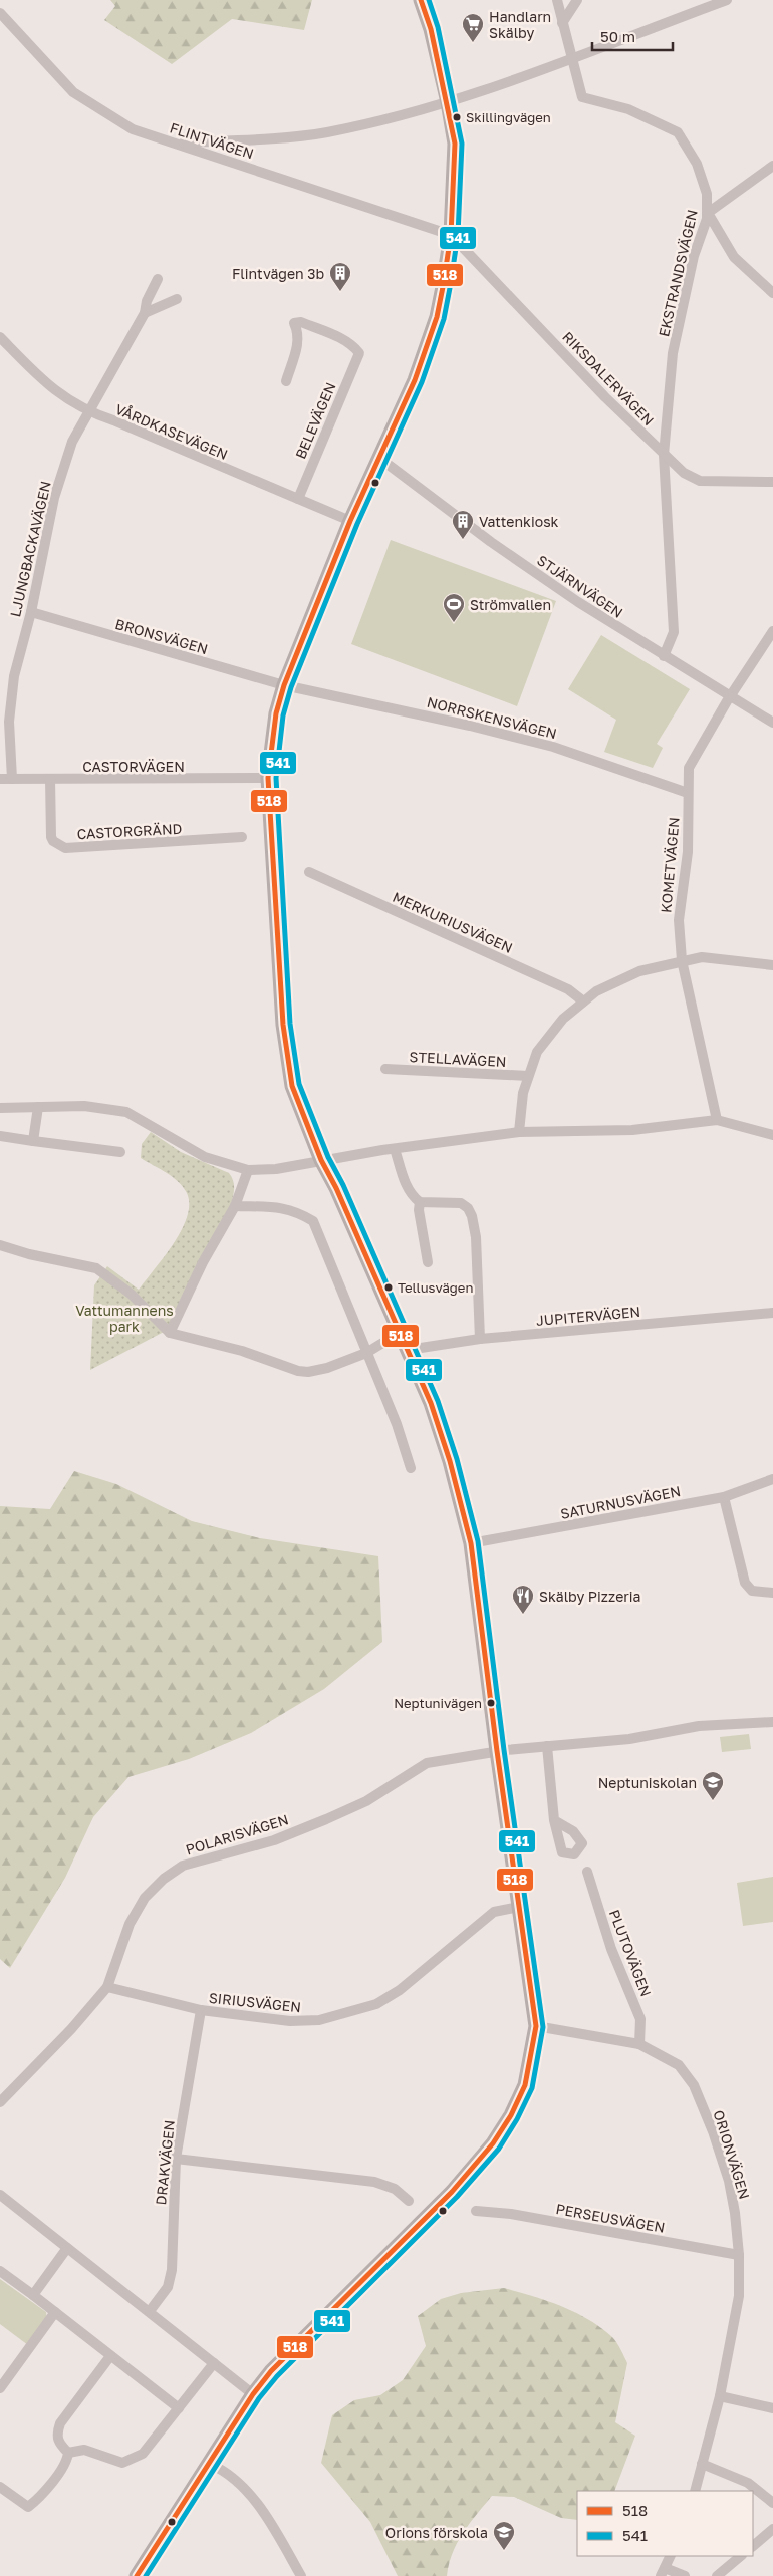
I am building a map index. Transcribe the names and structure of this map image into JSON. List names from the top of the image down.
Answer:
{
  "streets": {
    "street": [
      "FLINTVÄGEN",
      "EKSTRANDSVÄGEN",
      "RIKSDALERVÄGEN",
      "BELEVÄGEN",
      "VÅRDKASEVÄGEN",
      "LJUNGBACKAVÄGEN",
      "STJÄRNVÄGEN",
      "BRONSVÄGEN",
      "NORRSKENSVÄGEN",
      "CASTORVÄGEN",
      "CASTORGRÄND",
      "KOMETVÄGEN",
      "MERKURIUSVÄGEN",
      "STELLAVÄGEN",
      "JUPITERVÄGEN",
      "SATURNUSVÄGEN",
      "POLARISVÄGEN",
      "PLUTOVÄGEN",
      "SIRIUSVÄGEN",
      "ORIONVÄGEN",
      "DRAKVÄGEN",
      "PERSEUSVÄGEN"
    ]
  },
  "crossings": [
    ["FLINTVÄGEN", "RIKSDALERVÄGEN"],
    ["EKSTRANDSVÄGEN", "RIKSDALERVÄGEN"],
    ["EKSTRANDSVÄGEN", "STJÄRNVÄGEN"],
    ["BELEVÄGEN", "VÅRDKASEVÄGEN"],
    ["VÅRDKASEVÄGEN", "LJUNGBACKAVÄGEN"],
    ["LJUNGBACKAVÄGEN", "BRONSVÄGEN"],
    ["LJUNGBACKAVÄGEN", "CASTORVÄGEN"],
    ["STJÄRNVÄGEN", "KOMETVÄGEN"],
    ["BRONSVÄGEN", "NORRSKENSVÄGEN"],
    ["NORRSKENSVÄGEN", "KOMETVÄGEN"],
    ["CASTORVÄGEN", "CASTORGRÄND"],
    ["POLARISVÄGEN", "SIRIUSVÄGEN"],
    ["PLUTOVÄGEN", "ORIONVÄGEN"],
    ["SIRIUSVÄGEN", "DRAKVÄGEN"],
    ["ORIONVÄGEN", "PERSEUSVÄGEN"]
  ],
  "parks": ["Vattumannens park"],
  "places": {
    "supermarket": ["Handlarn Skälby"],
    "other": ["Skillingvägen", "Tellusvägen", "Neptunivägen"],
    "building": ["Flintvägen 3b", "Vattenkiosk"],
    "sports": ["Strömvallen"],
    "restaurant": ["Skälby Pizzeria"],
    "school or university": ["Neptuniskolan", "Orions förskola"]
  },
  "lines": ["transit line 518", "transit line 541"],
  "legend": ["518", "541"],
  "scale_bar": "50 m"
}
